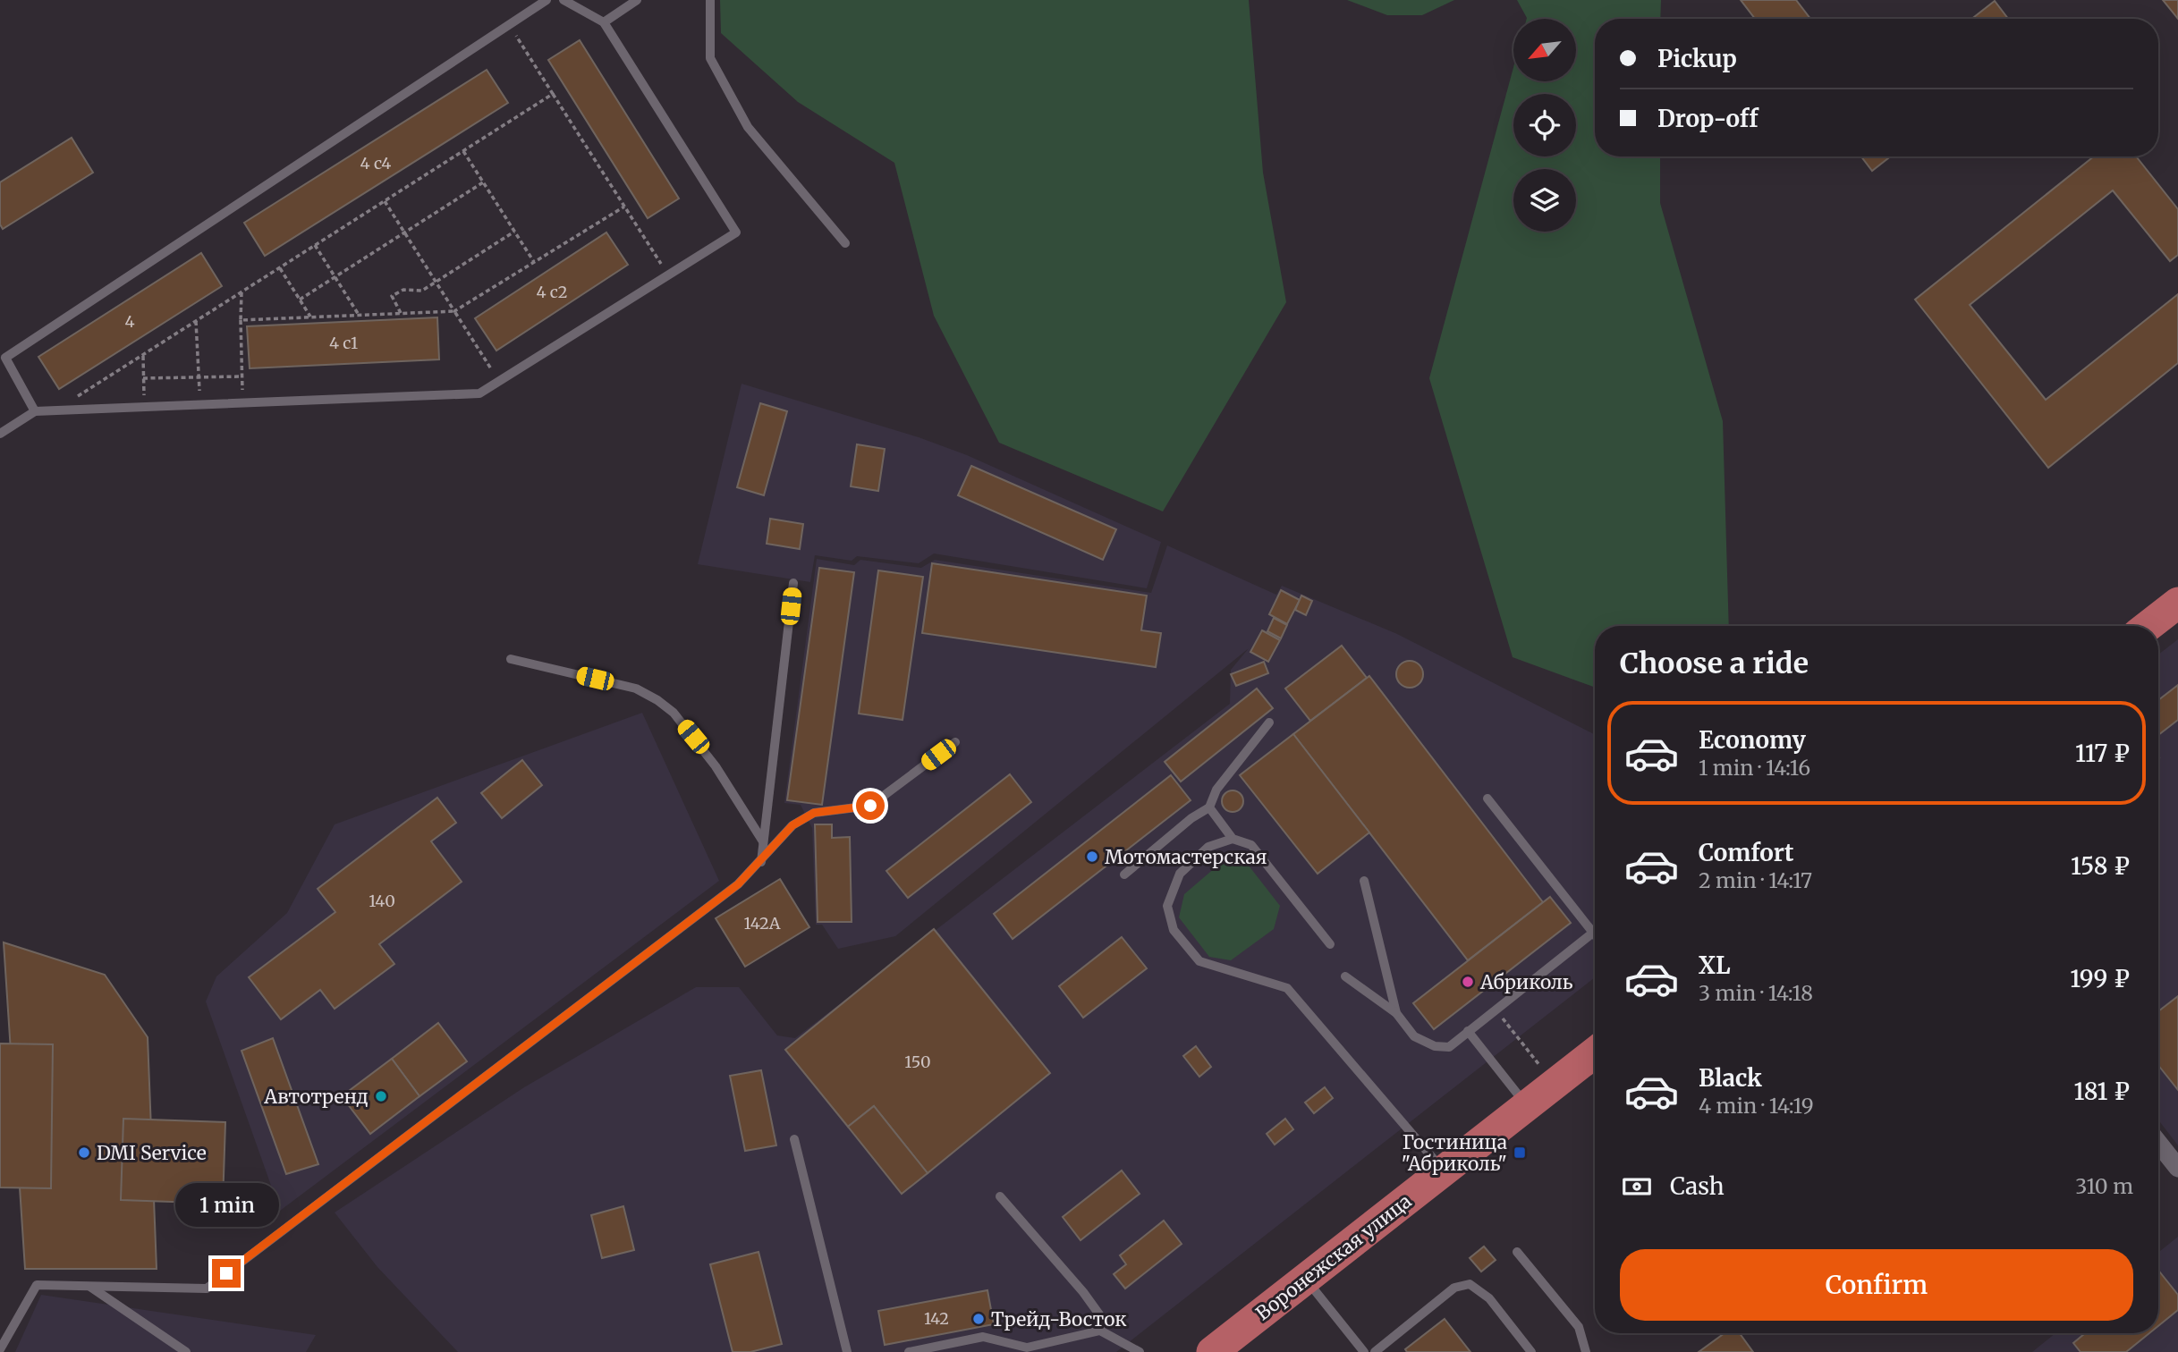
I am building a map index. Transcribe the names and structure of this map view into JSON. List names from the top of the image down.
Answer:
{
  "streets": {
    "highway": ["Воронежская улица"]
  },
  "places": {
    "other": [
      "Мотомастерская",
      "Абриколь",
      "Автотренд",
      "DMI Service",
      "Трейд-Восток"
    ],
    "transit": ["Гостиница \"Абриколь\""]
  },
  "house_numbers": [
    "4 с4",
    "4 с2",
    "4",
    "4 с1",
    "140",
    "142А",
    "150",
    "142"
  ],
  "north": "bottom left",
  "page": {
    "banner": ["Pickup", "Drop-off"],
    "heading": "Choose a ride",
    "list": [
      {
        "name": "Economy",
        "note": "1 min · 14:16",
        "value": "117 ₽"
      },
      {
        "name": "Comfort",
        "note": "2 min · 14:17",
        "value": "158 ₽"
      },
      {
        "name": "XL",
        "note": "3 min · 14:18",
        "value": "199 ₽"
      },
      {
        "name": "Black",
        "note": "4 min · 14:19",
        "value": "181 ₽"
      }
    ],
    "pay": ["Cash", "310 m"],
    "bubble": "1 min",
    "buttons": "Confirm"
  }
}
